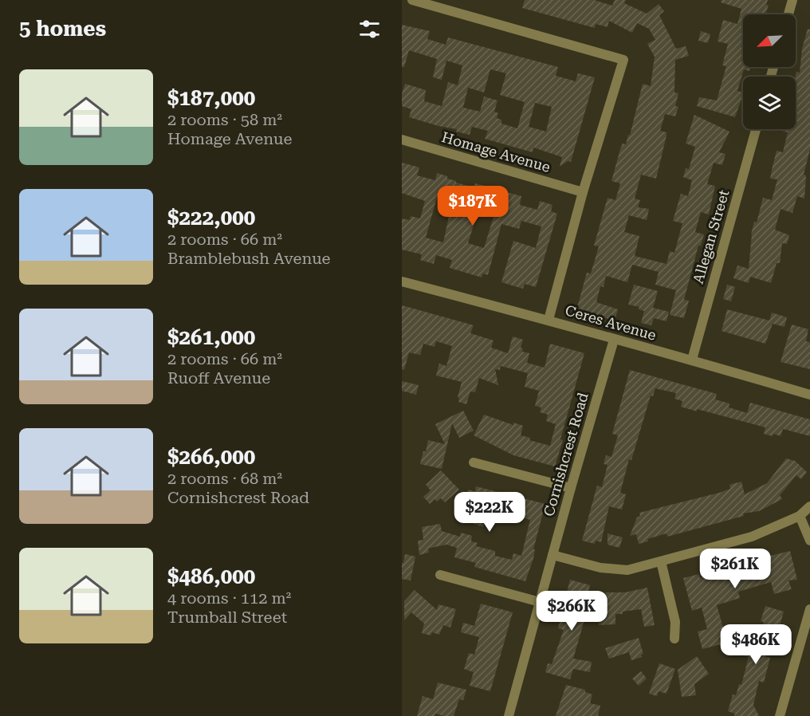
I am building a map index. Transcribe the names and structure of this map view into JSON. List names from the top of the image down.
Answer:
{
  "streets": {
    "street": [
      "Homage Avenue",
      "Allegan Street",
      "Ceres Avenue",
      "Cornishcrest Road"
    ]
  },
  "crossings": [
    ["Allegan Street", "Ceres Avenue"],
    ["Ceres Avenue", "Cornishcrest Road"]
  ],
  "north": "bottom left",
  "page": {
    "heading": "5 homes",
    "list": [
      {
        "name": "$187,000",
        "note": "2 rooms · 58 m² · Homage Avenue"
      },
      {
        "name": "$222,000",
        "note": "2 rooms · 66 m² · Bramblebush Avenue"
      },
      {
        "name": "$261,000",
        "note": "2 rooms · 66 m² · Ruoff Avenue"
      },
      {
        "name": "$266,000",
        "note": "2 rooms · 68 m² · Cornishcrest Road"
      },
      {
        "name": "$486,000",
        "note": "4 rooms · 112 m² · Trumball Street"
      }
    ],
    "price": [
      "$187K",
      "$222K",
      "$261K",
      "$266K",
      "$486K"
    ]
  }
}
